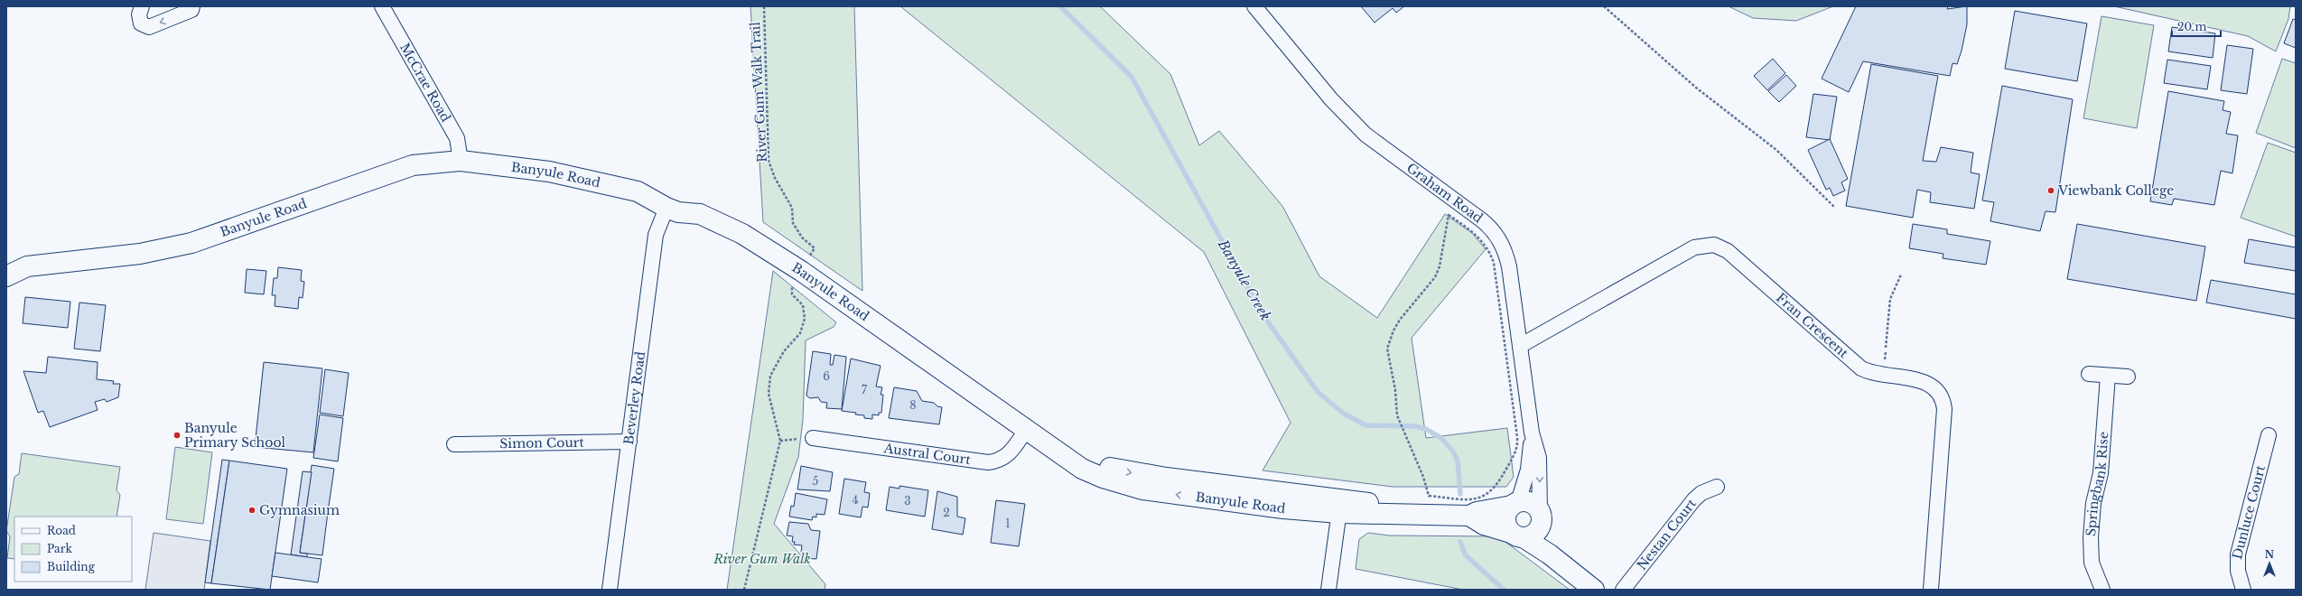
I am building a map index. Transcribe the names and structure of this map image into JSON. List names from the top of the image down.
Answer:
{
  "streets": {
    "street": [
      "McCrae Road",
      "Banyule Road",
      "Graham Road",
      "Fran Crescent",
      "Beverley Road",
      "Simon Court",
      "Austral Court",
      "Springbank Rise",
      "Dunluce Court",
      "Nestan Court"
    ],
    "path": ["River Gum Walk Trail"]
  },
  "crossings": [
    ["McCrae Road", "Banyule Road"],
    ["River Gum Walk Trail", "Banyule Road"],
    ["Banyule Road", "Graham Road"],
    ["Banyule Road", "Beverley Road"],
    ["Banyule Road", "Austral Court"],
    ["Graham Road", "Fran Crescent"],
    ["Beverley Road", "Simon Court"]
  ],
  "water": ["Banyule Creek"],
  "parks": ["River Gum Walk"],
  "places": ["Viewbank College", "Banyule Primary School", "Gymnasium"],
  "house_numbers": [
    "6",
    "7",
    "8",
    "5",
    "4",
    "3",
    "2",
    "1"
  ],
  "legend": ["Road", "Park", "Building"],
  "scale_bar": "20 m",
  "north": "top"
}
